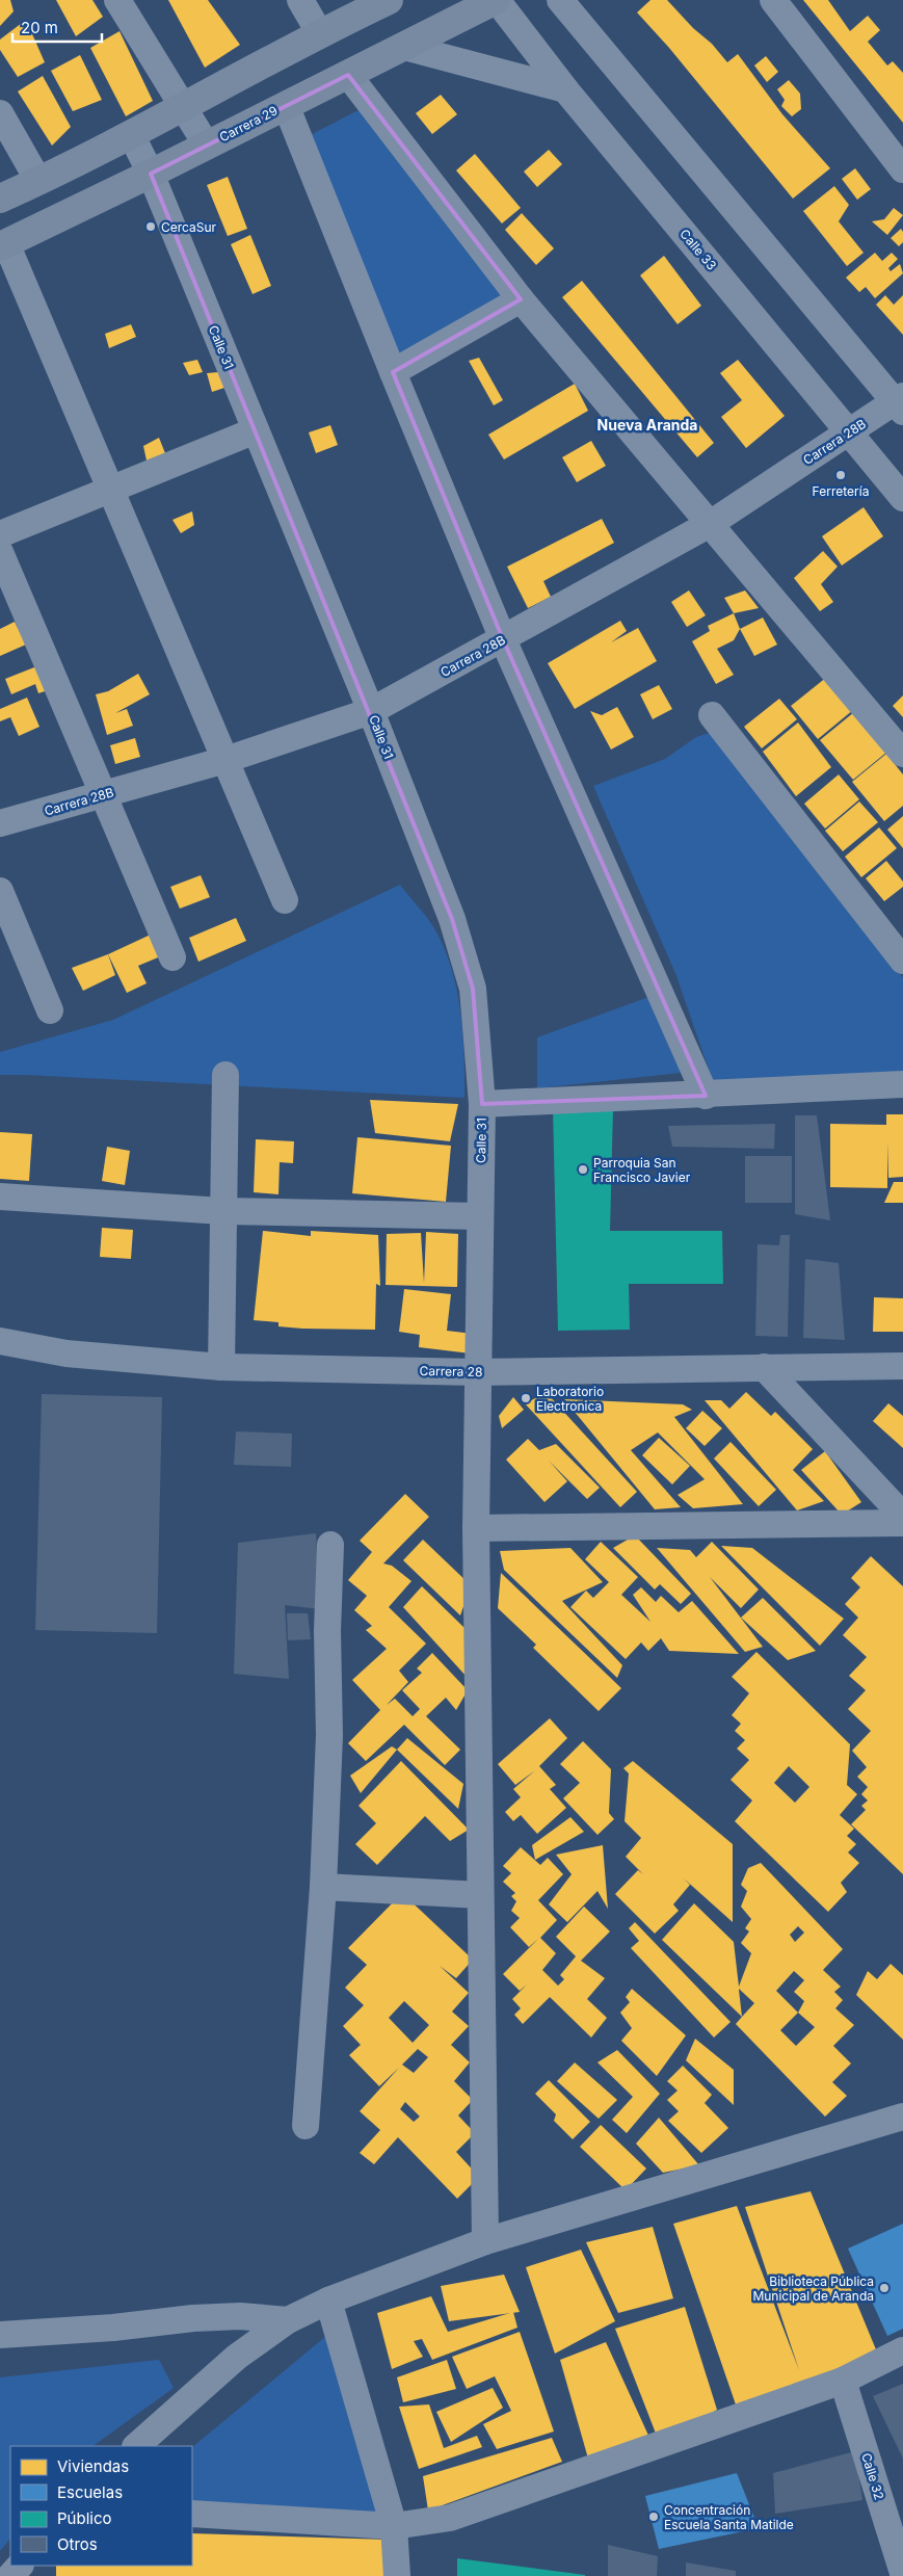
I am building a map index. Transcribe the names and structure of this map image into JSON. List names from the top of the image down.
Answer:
{
  "streets": {
    "street": [
      "Carrera 29",
      "Calle 33",
      "Calle 31",
      "Carrera 28B",
      "Carrera 28",
      "Calle 32"
    ]
  },
  "crossings": [
    ["Carrera 29", "Calle 33"],
    ["Carrera 29", "Calle 31"],
    ["Calle 33", "Carrera 28B"],
    ["Calle 31", "Carrera 28B"],
    ["Calle 31", "Carrera 28"]
  ],
  "districts": ["Nueva Aranda"],
  "places": [
    "CercaSur",
    "Ferretería",
    "Parroquia San Francisco Javier",
    "Laboratorio Electronica",
    "Biblioteca Pública Municipal de Aranda",
    "Concentración Escuela Santa Matilde"
  ],
  "legend": [
    "Viviendas",
    "Escuelas",
    "Público",
    "Otros"
  ],
  "scale_bar": "20 m"
}
